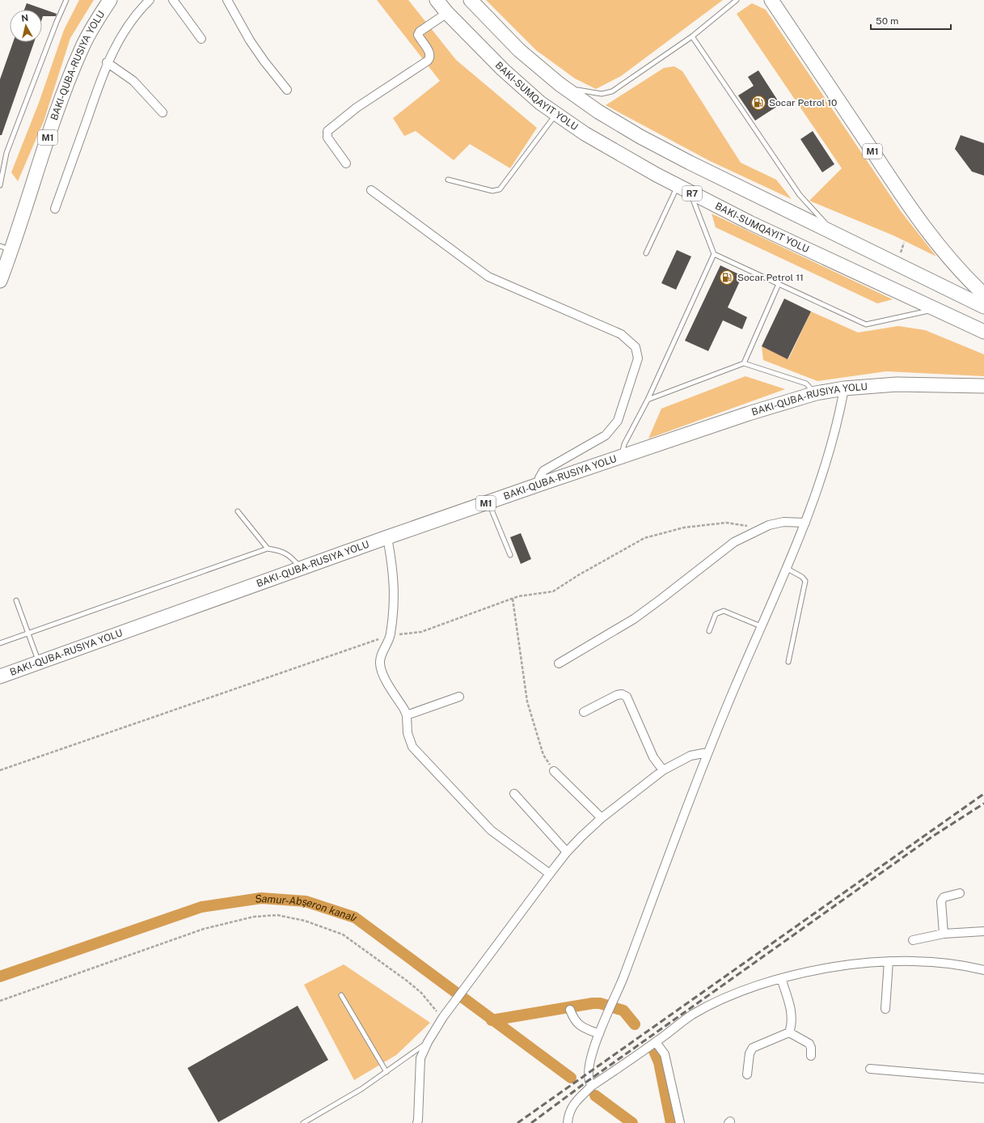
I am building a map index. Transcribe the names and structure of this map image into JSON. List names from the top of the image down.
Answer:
{
  "streets": {
    "highway": ["M1", "R7"]
  },
  "water": ["Samur-Abşeron kanalı"],
  "places": {
    "fuel station": ["Socar Petrol 10", "Socar Petrol 11"]
  },
  "scale_bar": "50 m",
  "north": "top"
}
